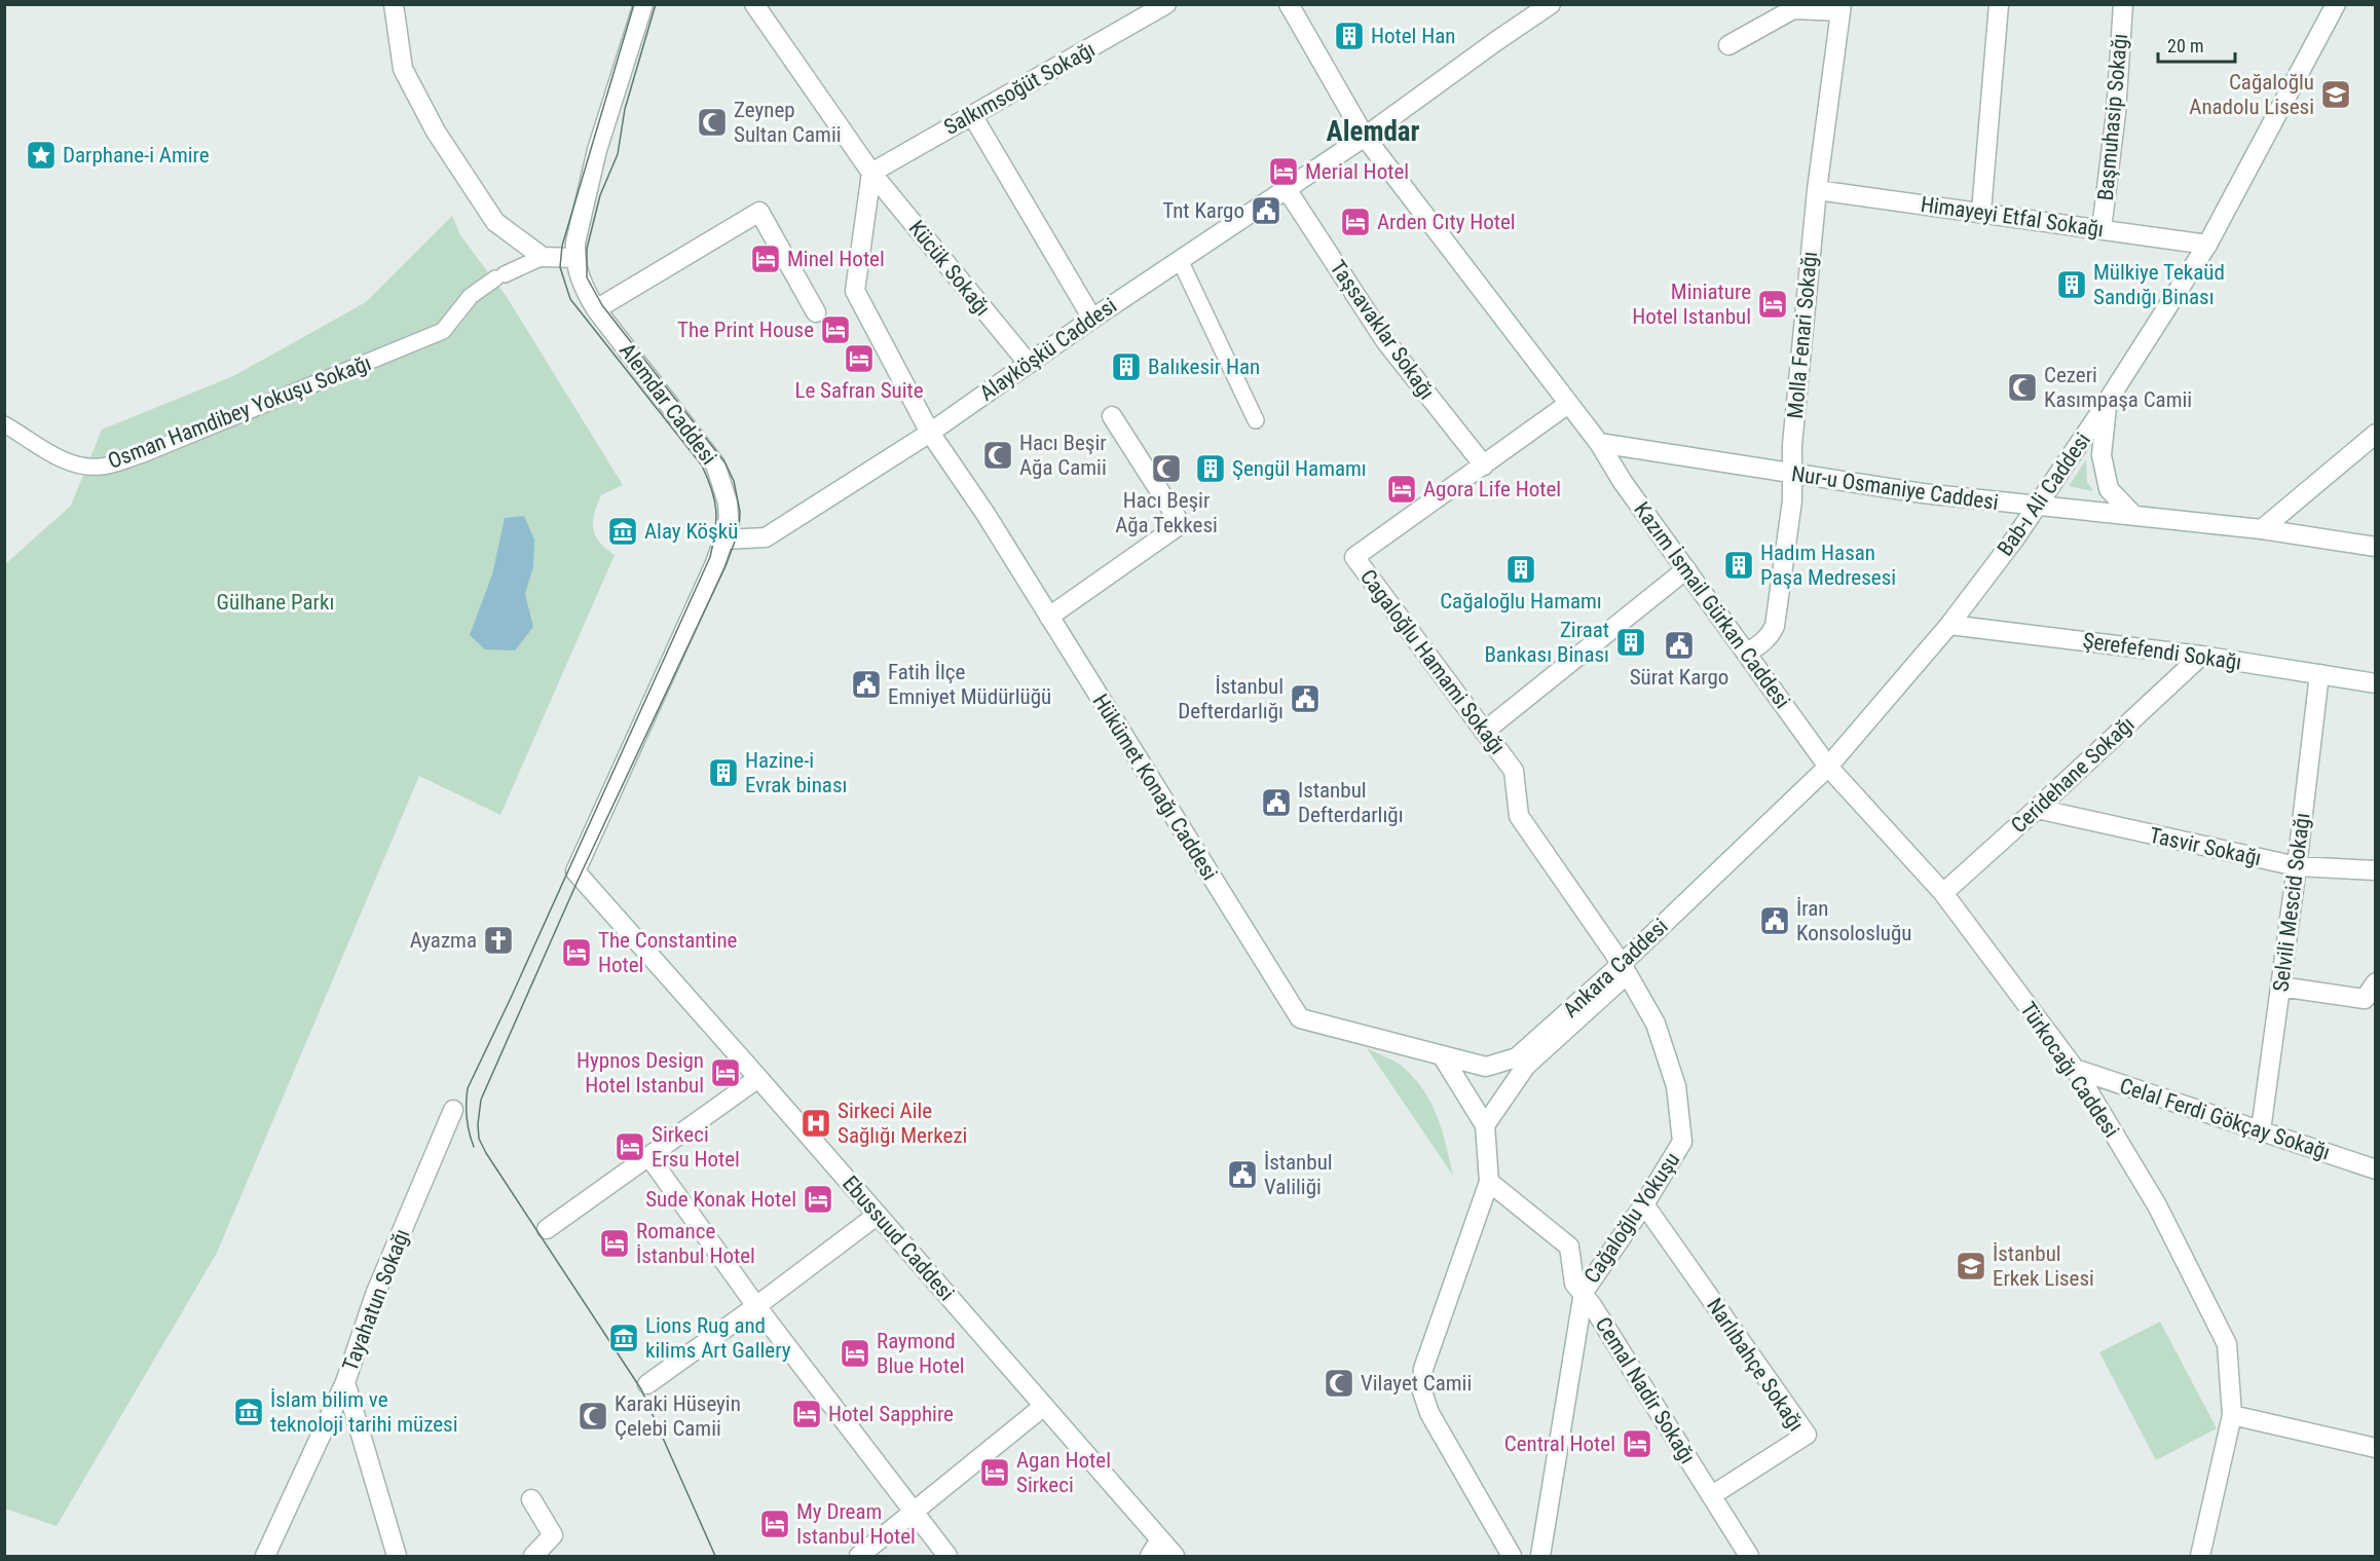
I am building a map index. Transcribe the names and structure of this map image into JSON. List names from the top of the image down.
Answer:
{
  "streets": {
    "street": [
      "Salkımsoğüt Sokağı",
      "Başmuhasip Sokağı",
      "Himayeyi Etfal Sokağı",
      "Kücük Sokağı",
      "Taşsavaklar Sokağı",
      "Molla Fenari Sokağı",
      "Alayköşkü Caddesi",
      "Alemdar Caddesi",
      "Nur-u Osmaniye Caddesi",
      "Bab-ı Ali Caddesi",
      "Kazım İsmail Gürkan Caddesi",
      "Şerefefendi Sokağı",
      "Cagaloğlu Hamami Sokağı",
      "Ceridehane Sokağı",
      "Hükümet Konağı Caddesi",
      "Tasvir Sokağı",
      "Selvili Mescid Sokağı",
      "Ankara Caddesi",
      "Türkocağı Caddesi",
      "Celal Ferdi Gökçay Sokağı",
      "Cağaloğlu Yokuşu",
      "Ebussuud Caddesi",
      "Tayahatun Sokağı",
      "Narlıbahçe Sokağı",
      "Cemal Nadir Sokağı"
    ],
    "lane": ["Osman Hamdibey Yokuşu Sokağı"]
  },
  "crossings": [
    ["Salkımsoğüt Sokağı", "Kücük Sokağı"],
    ["Salkımsoğüt Sokağı", "Hükümet Konağı Caddesi"],
    ["Başmuhasip Sokağı", "Himayeyi Etfal Sokağı"],
    ["Himayeyi Etfal Sokağı", "Molla Fenari Sokağı"],
    ["Himayeyi Etfal Sokağı", "Bab-ı Ali Caddesi"],
    ["Kücük Sokağı", "Alayköşkü Caddesi"],
    ["Kücük Sokağı", "Hükümet Konağı Caddesi"],
    ["Taşsavaklar Sokağı", "Alayköşkü Caddesi"],
    ["Taşsavaklar Sokağı", "Cagaloğlu Hamami Sokağı"],
    ["Molla Fenari Sokağı", "Nur-u Osmaniye Caddesi"],
    ["Molla Fenari Sokağı", "Kazım İsmail Gürkan Caddesi"],
    ["Alayköşkü Caddesi", "Alemdar Caddesi"],
    ["Alayköşkü Caddesi", "Kazım İsmail Gürkan Caddesi"],
    ["Alayköşkü Caddesi", "Hükümet Konağı Caddesi"],
    ["Alemdar Caddesi", "Ebussuud Caddesi"],
    ["Nur-u Osmaniye Caddesi", "Bab-ı Ali Caddesi"],
    ["Nur-u Osmaniye Caddesi", "Kazım İsmail Gürkan Caddesi"],
    ["Bab-ı Ali Caddesi", "Kazım İsmail Gürkan Caddesi"],
    ["Bab-ı Ali Caddesi", "Şerefefendi Sokağı"],
    ["Bab-ı Ali Caddesi", "Ankara Caddesi"],
    ["Bab-ı Ali Caddesi", "Türkocağı Caddesi"],
    ["Kazım İsmail Gürkan Caddesi", "Cagaloğlu Hamami Sokağı"],
    ["Kazım İsmail Gürkan Caddesi", "Ankara Caddesi"],
    ["Kazım İsmail Gürkan Caddesi", "Türkocağı Caddesi"],
    ["Şerefefendi Sokağı", "Ceridehane Sokağı"],
    ["Şerefefendi Sokağı", "Selvili Mescid Sokağı"],
    ["Cagaloğlu Hamami Sokağı", "Cağaloğlu Yokuşu"],
    ["Ceridehane Sokağı", "Tasvir Sokağı"],
    ["Ceridehane Sokağı", "Türkocağı Caddesi"],
    ["Hükümet Konağı Caddesi", "Ankara Caddesi"],
    ["Tasvir Sokağı", "Selvili Mescid Sokağı"],
    ["Selvili Mescid Sokağı", "Celal Ferdi Gökçay Sokağı"],
    ["Ankara Caddesi", "Türkocağı Caddesi"],
    ["Ankara Caddesi", "Cağaloğlu Yokuşu"],
    ["Türkocağı Caddesi", "Celal Ferdi Gökçay Sokağı"],
    ["Cağaloğlu Yokuşu", "Narlıbahçe Sokağı"],
    ["Cağaloğlu Yokuşu", "Cemal Nadir Sokağı"],
    ["Narlıbahçe Sokağı", "Cemal Nadir Sokağı"]
  ],
  "districts": ["Alemdar"],
  "parks": ["Gülhane Parkı"],
  "places": {
    "building": [
      "Hotel Han",
      "Mülkiye Tekaüd Sandığı Binası",
      "Balıkesir Han",
      "Şengül Hamamı",
      "Hadım Hasan Paşa Medresesi",
      "Cağaloğlu Hamamı",
      "Ziraat Bankası Binası",
      "Hazine-i Evrak binası"
    ],
    "school or university": ["Cağaloğlu Anadolu Lisesi", "İstanbul Erkek Lisesi"],
    "mosque": [
      "Zeynep Sultan Camii",
      "Cezeri Kasımpaşa Camii",
      "Hacı Beşir Ağa Camii",
      "Hacı Beşir Ağa Tekkesi",
      "Vilayet Camii",
      "Karaki Hüseyin Çelebi Camii"
    ],
    "place": ["Darphane-i Amire"],
    "hotel": [
      "Merial Hotel",
      "Arden Cıty Hotel",
      "Minel Hotel",
      "Miniature Hotel Istanbul",
      "The Print House",
      "Le Safran Suite",
      "Agora Life Hotel",
      "The Constantine Hotel",
      "Hypnos Design Hotel Istanbul",
      "Sirkeci Ersu Hotel",
      "Sude Konak Hotel",
      "Romance İstanbul Hotel",
      "Raymond Blue Hotel",
      "Hotel Sapphire",
      "Central Hotel",
      "Agan Hotel Sirkeci",
      "My Dream Istanbul Hotel"
    ],
    "public building": [
      "Tnt Kargo",
      "Sürat Kargo",
      "Fatih İlçe Emniyet Müdürlüğü",
      "İstanbul Defterdarlığı",
      "Istanbul Defterdarlığı",
      "İran Konsolosluğu",
      "İstanbul Valiliği"
    ],
    "museum": ["Alay Köşkü", "Lions Rug and kilims Art Gallery", "İslam bilim ve teknoloji tarihi müzesi"],
    "church": ["Ayazma"],
    "hospital": ["Sirkeci Aile Sağlığı Merkezi"]
  },
  "scale_bar": "20 m"
}
